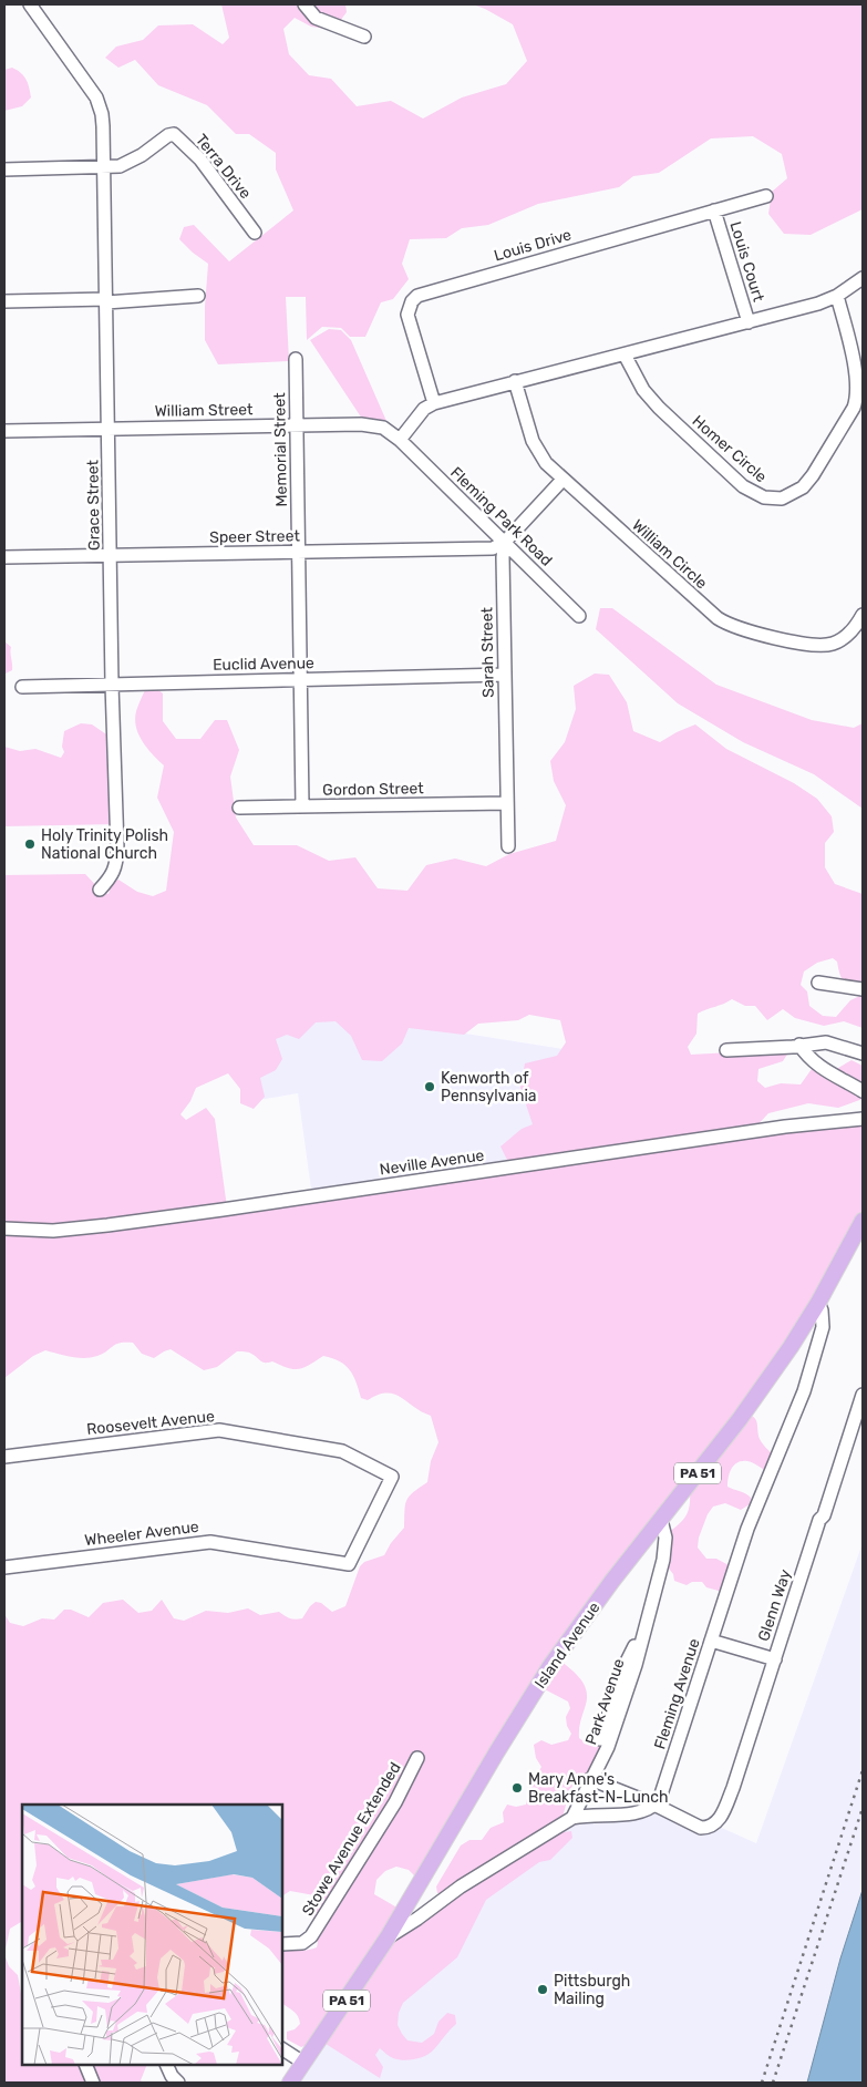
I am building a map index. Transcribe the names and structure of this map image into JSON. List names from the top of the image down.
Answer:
{
  "streets": {
    "main road": ["PA 51", "Island Avenue"],
    "street": [
      "Terra Drive",
      "Louis Drive",
      "Louis Court",
      "William Street",
      "Homer Circle",
      "Memorial Street",
      "Grace Street",
      "Fleming Park Road",
      "Speer Street",
      "William Circle",
      "Sarah Street",
      "Euclid Avenue",
      "Gordon Street",
      "Neville Avenue",
      "Roosevelt Avenue",
      "Wheeler Avenue",
      "Glenn Way",
      "Fleming Avenue",
      "Park Avenue",
      "Stowe Avenue Extended"
    ]
  },
  "crossings": [
    ["Terra Drive", "Grace Street"],
    ["Louis Drive", "Louis Court"],
    ["William Street", "Memorial Street"],
    ["William Street", "Grace Street"],
    ["William Street", "Fleming Park Road"],
    ["Memorial Street", "Speer Street"],
    ["Memorial Street", "Euclid Avenue"],
    ["Memorial Street", "Gordon Street"],
    ["Grace Street", "Speer Street"],
    ["Grace Street", "Euclid Avenue"],
    ["Fleming Park Road", "Speer Street"],
    ["Fleming Park Road", "Sarah Street"],
    ["Speer Street", "Sarah Street"],
    ["Sarah Street", "Euclid Avenue"],
    ["Sarah Street", "Gordon Street"],
    ["Roosevelt Avenue", "Wheeler Avenue"],
    ["Glenn Way", "Fleming Avenue"],
    ["Island Avenue", "Fleming Avenue"],
    ["Island Avenue", "Park Avenue"]
  ],
  "places": [
    "Holy Trinity Polish National Church",
    "Kenworth of Pennsylvania",
    "Mary Anne's Breakfast-N-Lunch",
    "Pittsburgh Mailing"
  ]
}
